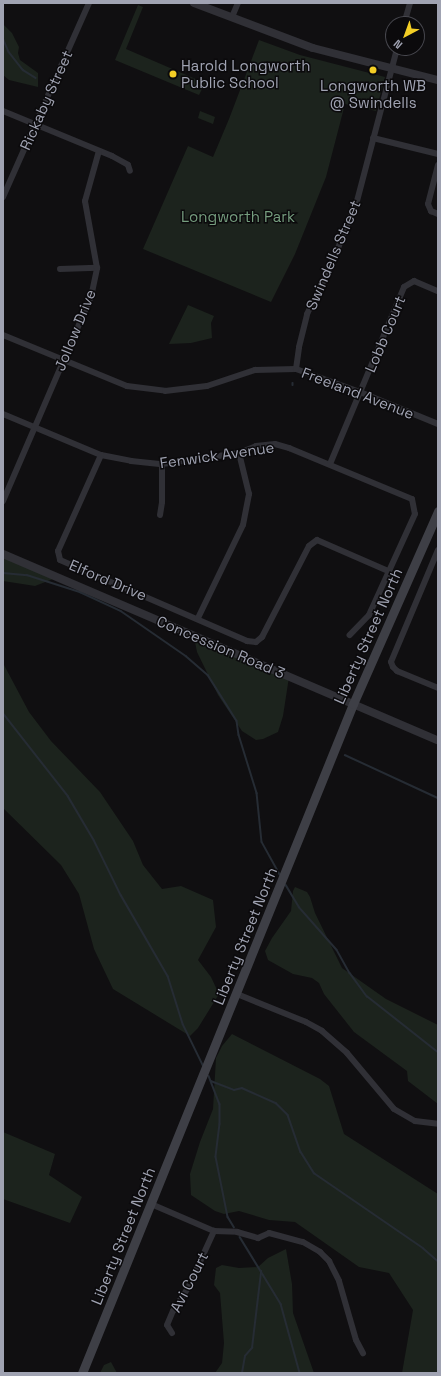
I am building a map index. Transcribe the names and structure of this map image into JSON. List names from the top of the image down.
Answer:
{
  "streets": {
    "main road": ["Liberty Street North"],
    "street": [
      "Rickaby Street",
      "Swindells Street",
      "Jollow Drive",
      "Lobb Court",
      "Freeland Avenue",
      "Fenwick Avenue",
      "Elford Drive",
      "Concession Road 3",
      "Avi Court"
    ]
  },
  "crossings": [
    ["Swindells Street", "Freeland Avenue"],
    ["Jollow Drive", "Freeland Avenue"],
    ["Jollow Drive", "Fenwick Avenue"],
    ["Lobb Court", "Freeland Avenue"],
    ["Lobb Court", "Fenwick Avenue"],
    ["Fenwick Avenue", "Elford Drive"],
    ["Liberty Street North", "Concession Road 3"]
  ],
  "parks": ["Longworth Park"],
  "places": ["Longworth WB @ Swindells", "Harold Longworth Public School"],
  "north": "bottom left"
}
